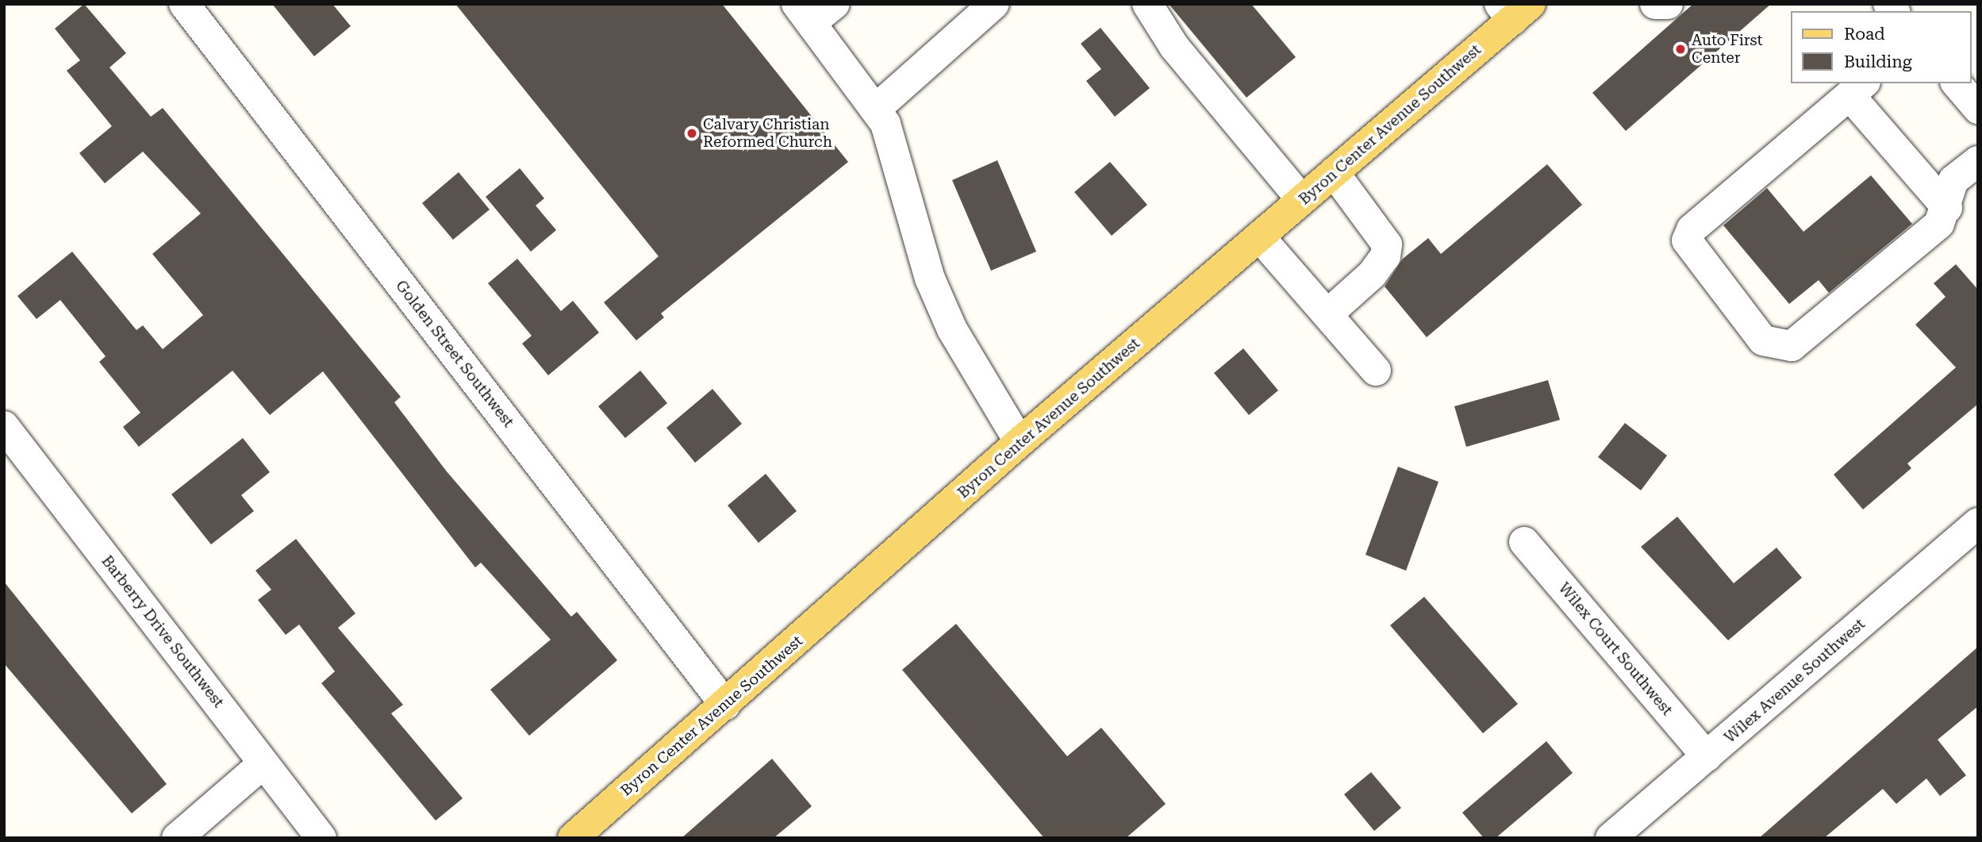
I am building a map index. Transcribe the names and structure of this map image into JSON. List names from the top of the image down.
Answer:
{
  "streets": {
    "main road": ["Byron Center Avenue Southwest"],
    "street": [
      "Golden Street Southwest",
      "Barberry Drive Southwest",
      "Wilex Court Southwest",
      "Wilex Avenue Southwest"
    ]
  },
  "crossings": [
    ["Byron Center Avenue Southwest", "Golden Street Southwest"],
    ["Wilex Court Southwest", "Wilex Avenue Southwest"]
  ],
  "places": ["Auto First Center", "Calvary Christian Reformed Church"],
  "legend": ["Road", "Building"]
}
